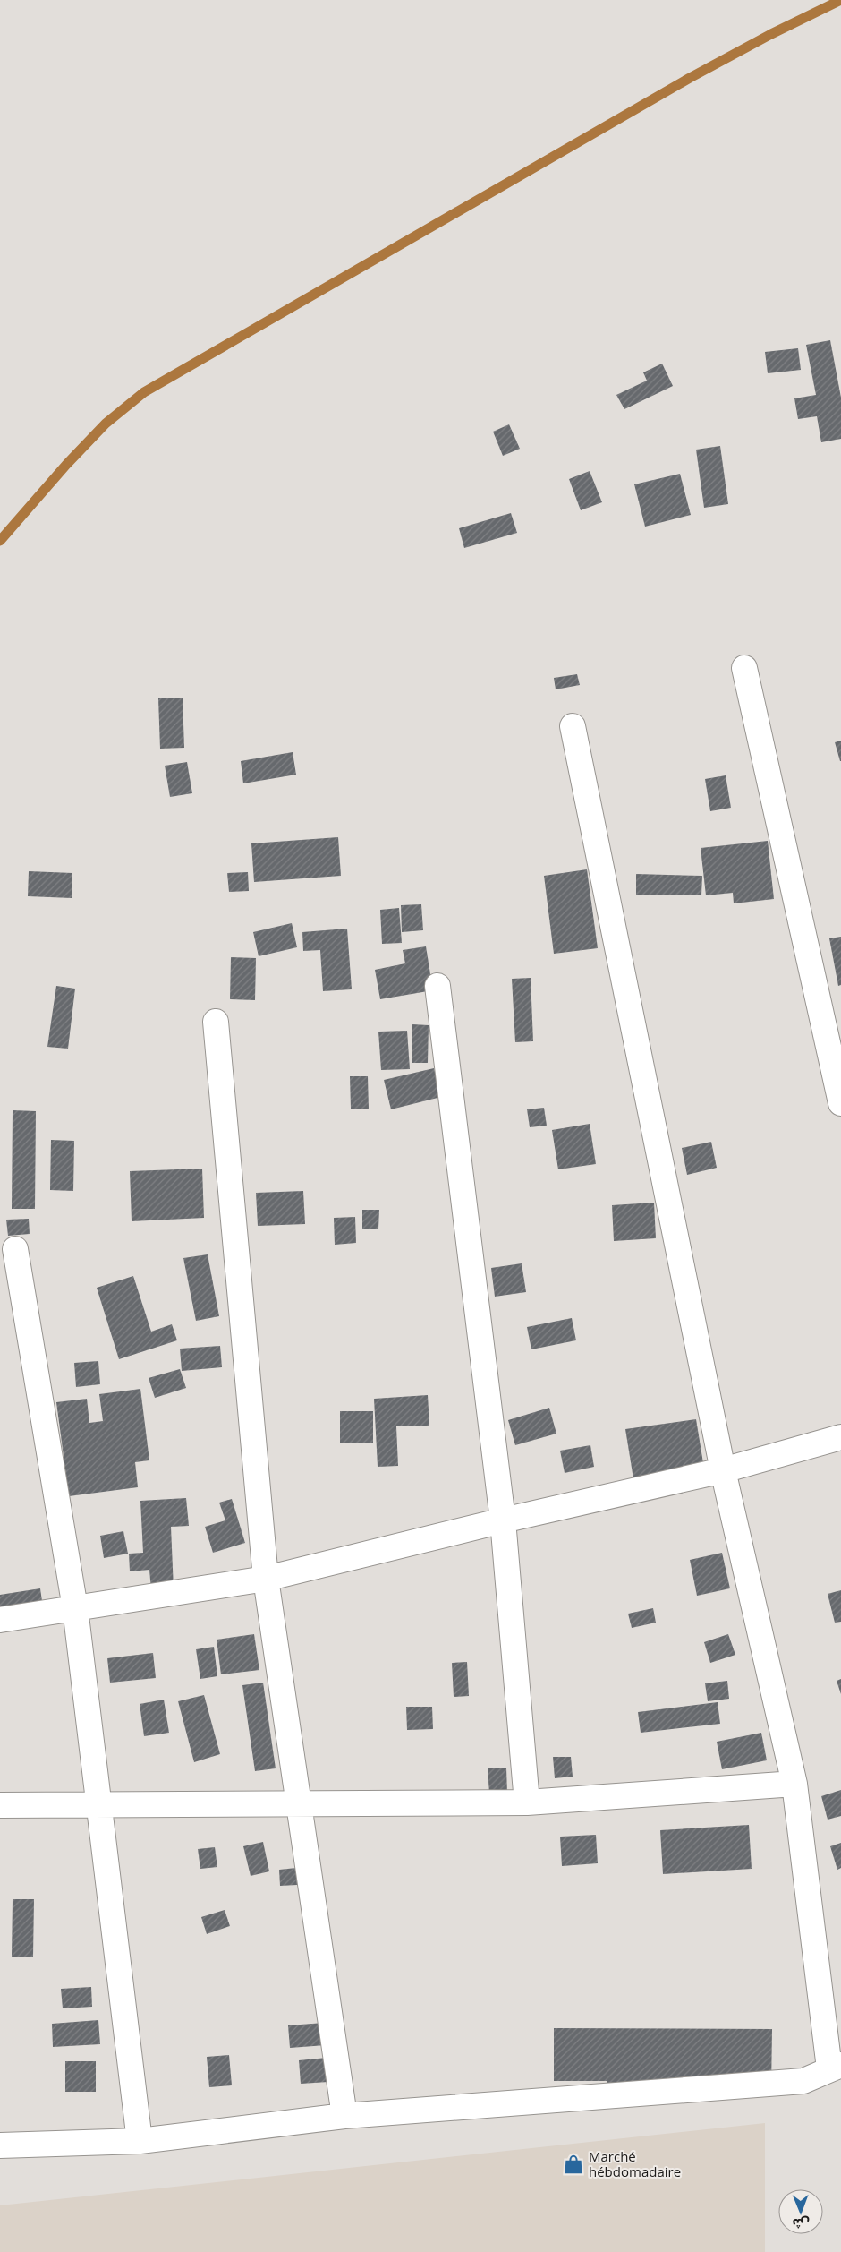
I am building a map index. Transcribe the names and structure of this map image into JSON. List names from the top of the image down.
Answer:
{
  "places": {
    "shop": ["Marché hébdomadaire"]
  },
  "north": "bottom"
}
